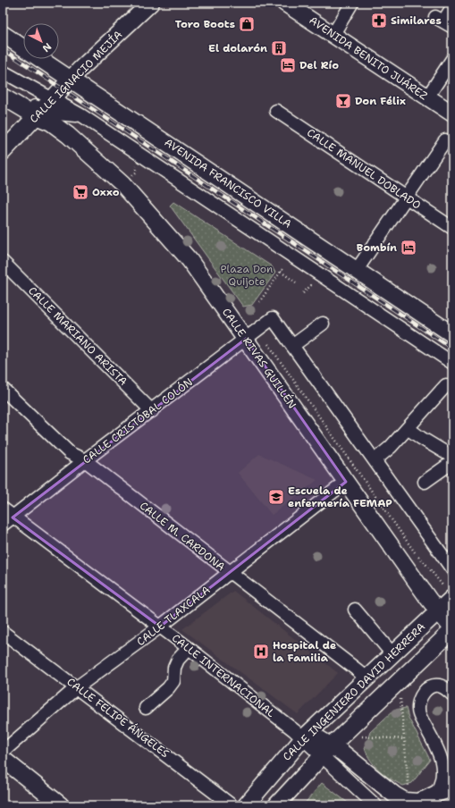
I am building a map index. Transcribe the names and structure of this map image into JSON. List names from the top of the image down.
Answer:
{
  "streets": {
    "main road": [
      "AVENIDA BENITO JUÁREZ",
      "CALLE IGNACIO MEJÍA",
      "AVENIDA FRANCISCO VILLA",
      "CALLE RIVAS GUILLÉN",
      "CALLE INGENIERO DAVID HERRERA"
    ],
    "street": [
      "CALLE MANUEL DOBLADO",
      "CALLE MARIANO ARISTA",
      "CALLE CRISTÓBAL COLÓN",
      "CALLE M. CARDONA",
      "CALLE TLAXCALA",
      "CALLE INTERNACIONAL",
      "CALLE FELIPE ÁNGELES"
    ]
  },
  "crossings": [
    ["CALLE IGNACIO MEJÍA", "AVENIDA FRANCISCO VILLA"],
    ["CALLE IGNACIO MEJÍA", "CALLE RIVAS GUILLÉN"],
    ["CALLE MARIANO ARISTA", "CALLE CRISTÓBAL COLÓN"],
    ["CALLE RIVAS GUILLÉN", "CALLE CRISTÓBAL COLÓN"],
    ["CALLE RIVAS GUILLÉN", "CALLE TLAXCALA"],
    ["CALLE RIVAS GUILLÉN", "CALLE INGENIERO DAVID HERRERA"],
    ["CALLE CRISTÓBAL COLÓN", "CALLE M. CARDONA"],
    ["CALLE CRISTÓBAL COLÓN", "CALLE INTERNACIONAL"],
    ["CALLE M. CARDONA", "CALLE TLAXCALA"],
    ["CALLE M. CARDONA", "CALLE INGENIERO DAVID HERRERA"],
    ["CALLE TLAXCALA", "CALLE INTERNACIONAL"],
    ["CALLE TLAXCALA", "CALLE FELIPE ÁNGELES"],
    ["CALLE INTERNACIONAL", "CALLE INGENIERO DAVID HERRERA"]
  ],
  "parks": ["Plaza Don Quijote"],
  "places": {
    "pharmacy": ["Similares"],
    "shop": ["Toro Boots"],
    "building": ["El dolarón"],
    "hotel": ["Del Río", "Bombín"],
    "bar": ["Don Félix"],
    "supermarket": ["Oxxo"],
    "school or university": ["Escuela de enfermería FEMAP"],
    "hospital": ["Hospital de la Familia"]
  },
  "north": "bottom right"
}
